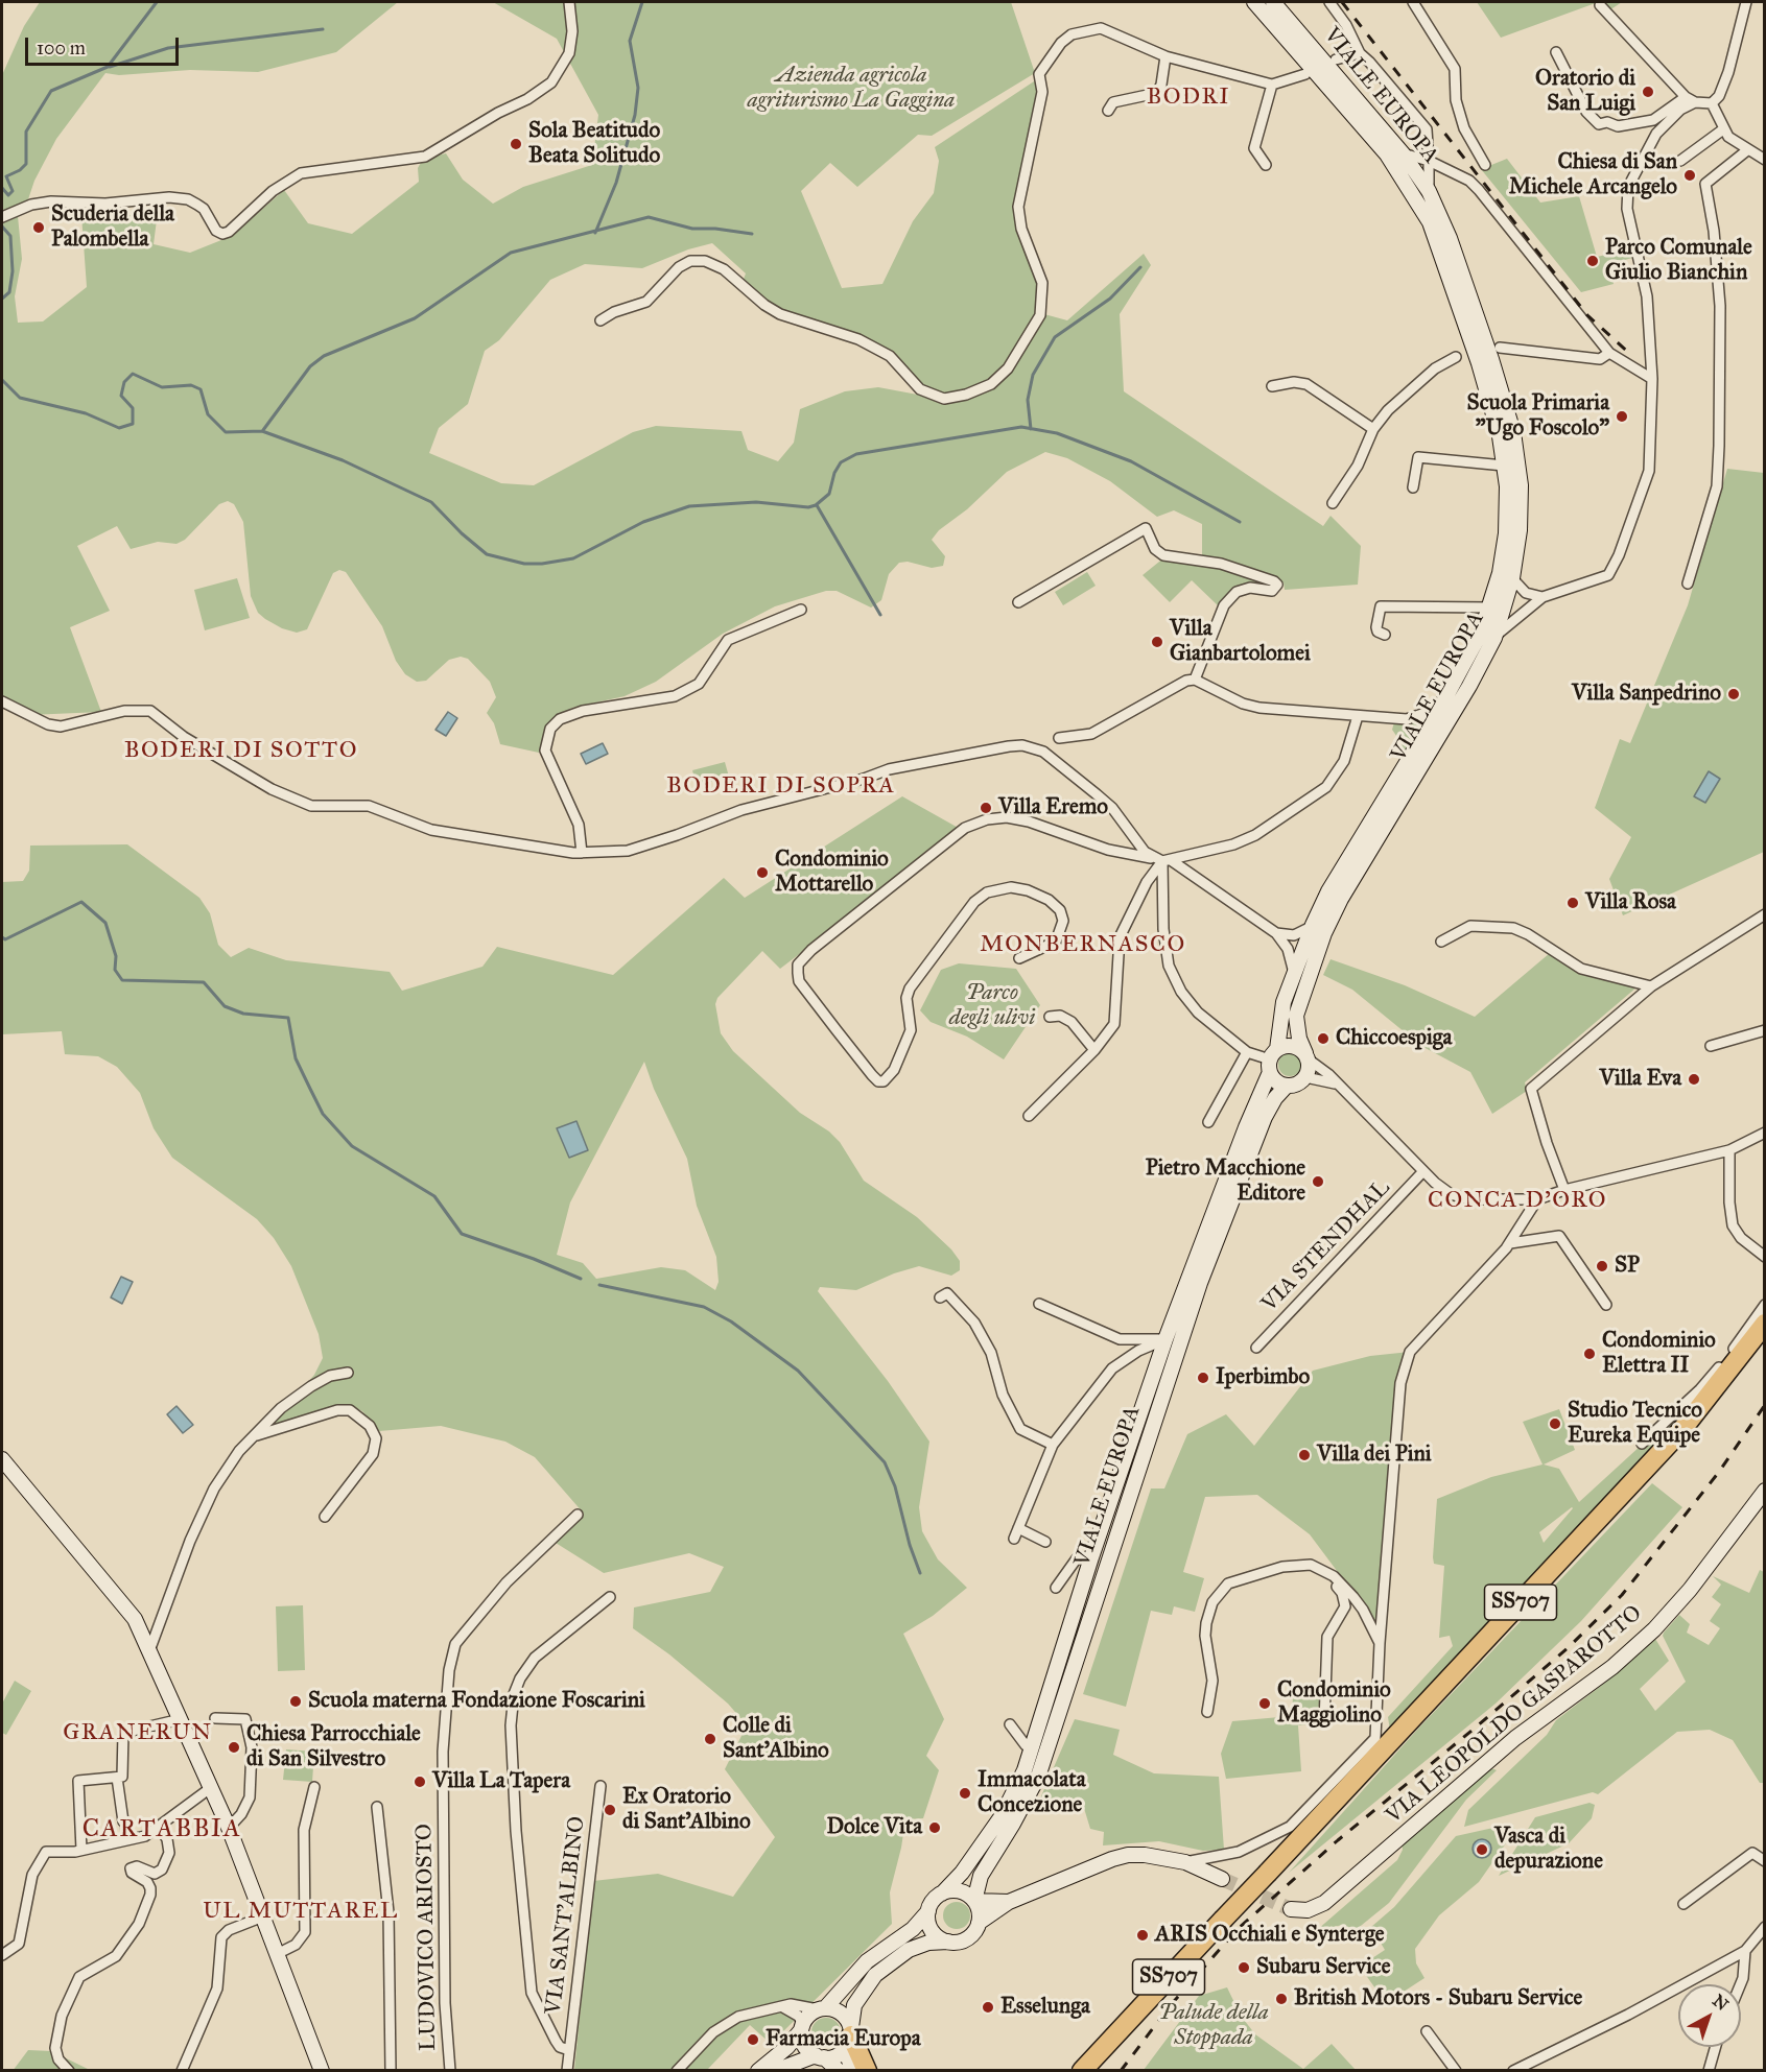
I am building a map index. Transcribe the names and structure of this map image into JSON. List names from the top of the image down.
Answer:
{
  "streets": {
    "highway": ["SS707"],
    "street": [
      "VIALE EUROPA",
      "VIA STENDHAL",
      "VIA LEOPOLDO GASPAROTTO",
      "VIA SANT'ALBINO",
      "LUDOVICO ARIOSTO"
    ]
  },
  "districts": [
    "BODRI",
    "BODERI DI SOTTO",
    "BODERI DI SOPRA",
    "MONBERNASCO",
    "CONCA D'ORO",
    "GRANERUN",
    "CARTABBIA",
    "UL MUTTAREL"
  ],
  "parks": ["Azienda agricola agriturismo La Gaggina", "Parco degli ulivi", "Palude della Stoppada"],
  "places": [
    "Oratorio di San Luigi",
    "Sola Beatitudo Beata Solitudo",
    "Chiesa di San Michele Arcangelo",
    "Scuderia della Palombella",
    "Parco Comunale Giulio Bianchin",
    "Scuola Primaria \"Ugo Foscolo\"",
    "Villa Gianbartolomei",
    "Villa Sanpedrino",
    "Villa Eremo",
    "Condominio Mottarello",
    "Villa Rosa",
    "Chiccoespiga",
    "Villa Eva",
    "Pietro Macchione Editore",
    "SP",
    "Condominio Elettra II",
    "Iperbimbo",
    "Studio Tecnico Eureka Equipe",
    "Villa dei Pini",
    "Scuola materna Fondazione Foscarini",
    "Condominio Maggiolino",
    "Colle di Sant'Albino",
    "Chiesa Parrocchiale di San Silvestro",
    "Villa La Tapera",
    "Immacolata Concezione",
    "Ex Oratorio di Sant'Albino",
    "Dolce Vita",
    "Vasca di depurazione",
    "ARIS Occhiali e Synterge",
    "Subaru Service",
    "British Motors - Subaru Service",
    "Esselunga",
    "Farmacia Europa"
  ],
  "scale_bar": "100 m",
  "north": "top right"
}
